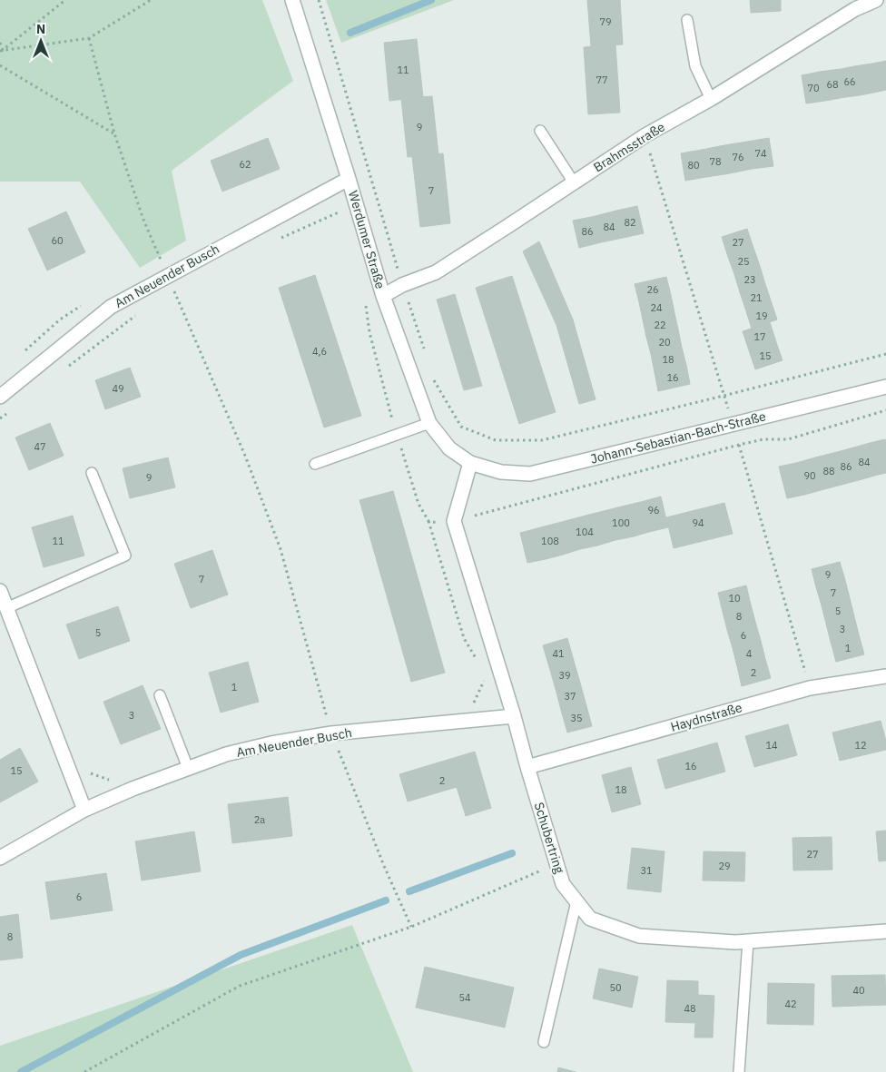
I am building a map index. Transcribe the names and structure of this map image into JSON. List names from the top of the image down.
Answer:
{
  "streets": {
    "street": [
      "Brahmsstraße",
      "Werdumer Straße",
      "Am Neuender Busch",
      "Johann-Sebastian-Bach-Straße",
      "Haydnstraße",
      "Schubertring"
    ]
  },
  "crossings": [
    ["Brahmsstraße", "Werdumer Straße"],
    ["Werdumer Straße", "Am Neuender Busch"],
    ["Werdumer Straße", "Johann-Sebastian-Bach-Straße"],
    ["Am Neuender Busch", "Schubertring"],
    ["Haydnstraße", "Schubertring"]
  ],
  "house_numbers": [
    "79",
    "11",
    "77",
    "66",
    "68",
    "70",
    "9",
    "74",
    "76",
    "78",
    "62",
    "80",
    "7",
    "82",
    "84",
    "86",
    "60",
    "27",
    "25",
    "23",
    "26",
    "21",
    "24",
    "19",
    "22",
    "17",
    "20",
    "4,6",
    "15",
    "18",
    "16",
    "49",
    "47",
    "84",
    "86",
    "88",
    "90",
    "9",
    "96",
    "100",
    "94",
    "104",
    "11",
    "108",
    "9",
    "7",
    "7",
    "10",
    "5",
    "8",
    "3",
    "5",
    "6",
    "1",
    "41",
    "4",
    "2",
    "39",
    "1",
    "37",
    "3",
    "35",
    "14",
    "12",
    "16",
    "15",
    "2",
    "18",
    "2a",
    "27",
    "29",
    "31",
    "6",
    "8",
    "50",
    "40",
    "54",
    "42",
    "48"
  ],
  "north": "top"
}
